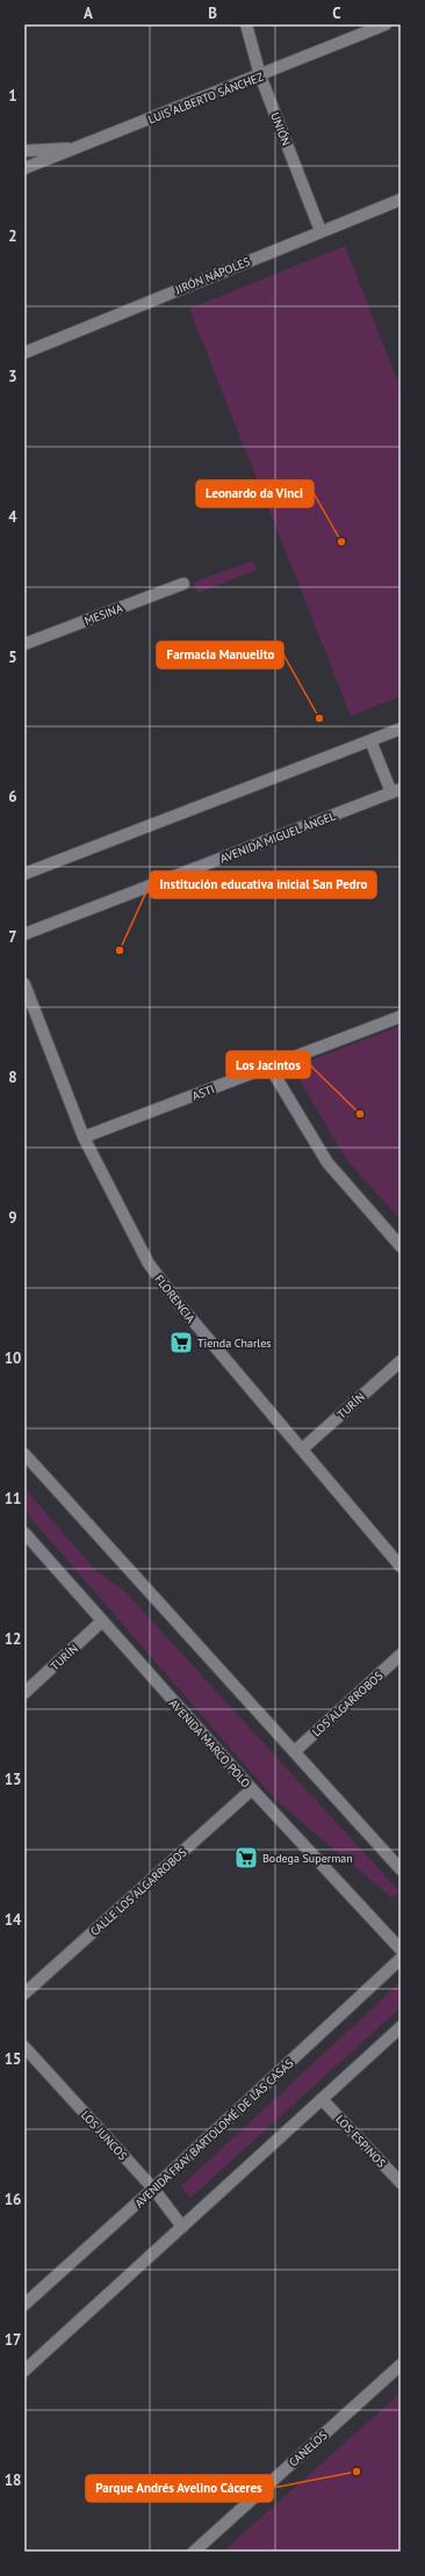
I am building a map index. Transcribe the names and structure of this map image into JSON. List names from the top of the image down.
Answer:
{
  "streets": {
    "street": [
      "LUIS ALBERTO SÁNCHEZ",
      "UNIÓN",
      "JIRÓN NÁPOLES",
      "MESINA",
      "AVENIDA MIGUEL ÁNGEL",
      "ASTI",
      "FLORENCIA",
      "TURÍN",
      "LOS ALGARROBOS",
      "AVENIDA MARCO POLO",
      "CALLE LOS ALGARROBOS",
      "AVENIDA FRAY BARTOLOMÉ DE LAS CASAS",
      "LOS JUNCOS",
      "LOS ESPINOS",
      "CANELOS"
    ]
  },
  "crossings": [
    ["LUIS ALBERTO SÁNCHEZ", "UNIÓN"],
    ["UNIÓN", "JIRÓN NÁPOLES"],
    ["ASTI", "FLORENCIA"],
    ["FLORENCIA", "TURÍN"],
    ["TURÍN", "AVENIDA MARCO POLO"],
    ["AVENIDA MARCO POLO", "CALLE LOS ALGARROBOS"],
    ["AVENIDA FRAY BARTOLOMÉ DE LAS CASAS", "LOS JUNCOS"]
  ],
  "places": {
    "other": [
      "Leonardo da Vinci",
      "Farmacia Manuelito",
      "Institución educativa inicial San Pedro",
      "Los Jacintos",
      "Parque Andrés Avelino Cáceres"
    ],
    "supermarket": ["Tienda Charles", "Bodega Superman"]
  },
  "grid": {
    "columns": ["A", "B", "C"],
    "rows": [
      "1",
      "2",
      "3",
      "4",
      "5",
      "6",
      "7",
      "8",
      "9",
      "10",
      "11",
      "12",
      "13",
      "14",
      "15",
      "16",
      "17",
      "18"
    ]
  }
}
